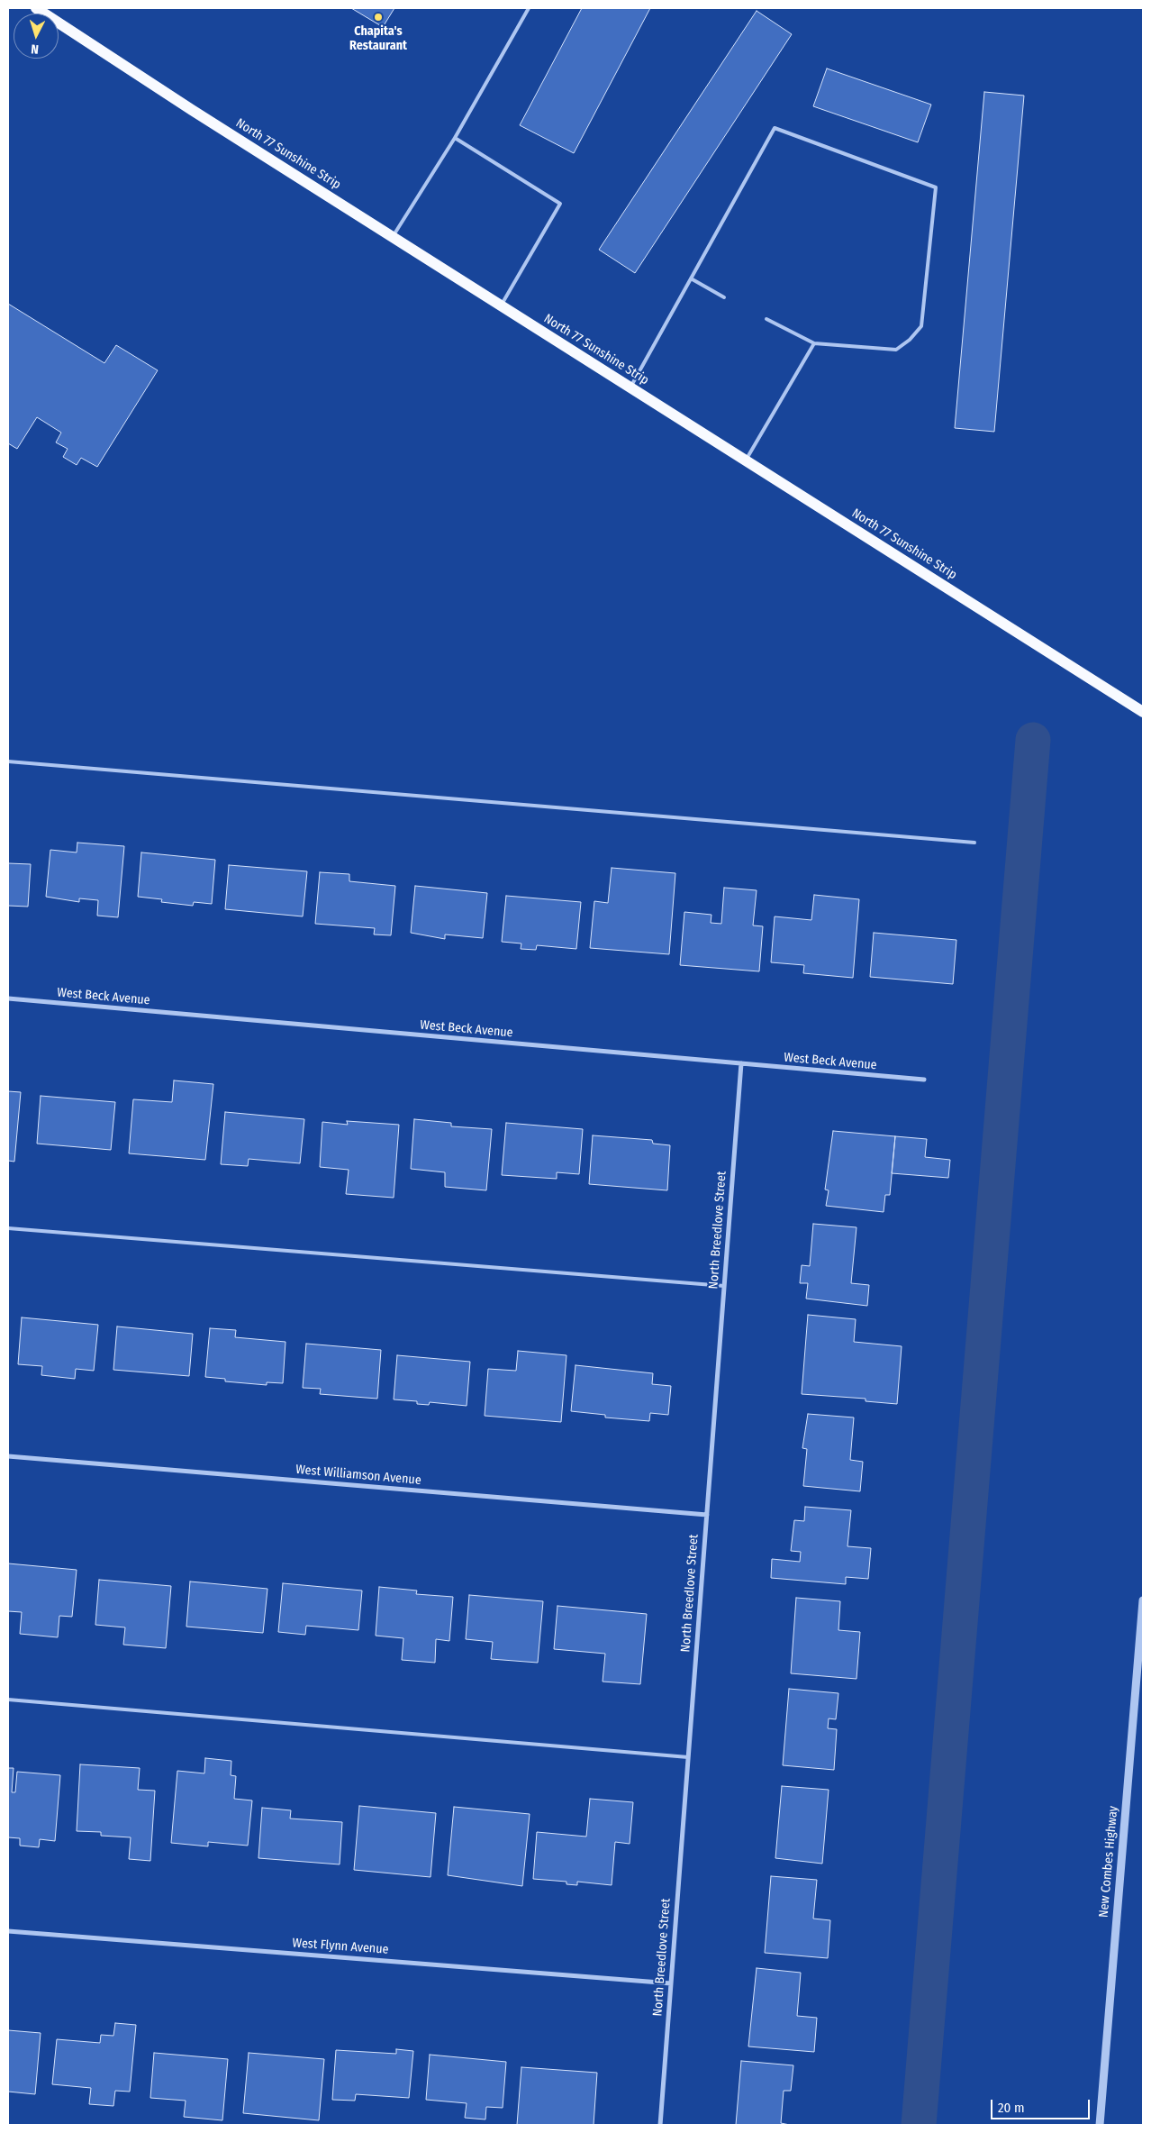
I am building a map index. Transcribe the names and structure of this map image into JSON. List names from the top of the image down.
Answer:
{
  "streets": {
    "main road": ["North 77 Sunshine Strip"],
    "street": [
      "West Beck Avenue",
      "North Breedlove Street",
      "West Williamson Avenue",
      "New Combes Highway",
      "West Flynn Avenue"
    ]
  },
  "crossings": [
    ["West Beck Avenue", "North Breedlove Street"],
    ["North Breedlove Street", "West Williamson Avenue"],
    ["North Breedlove Street", "West Flynn Avenue"]
  ],
  "places": ["Chapita's Restaurant"],
  "scale_bar": "20 m",
  "north": "bottom"
}
